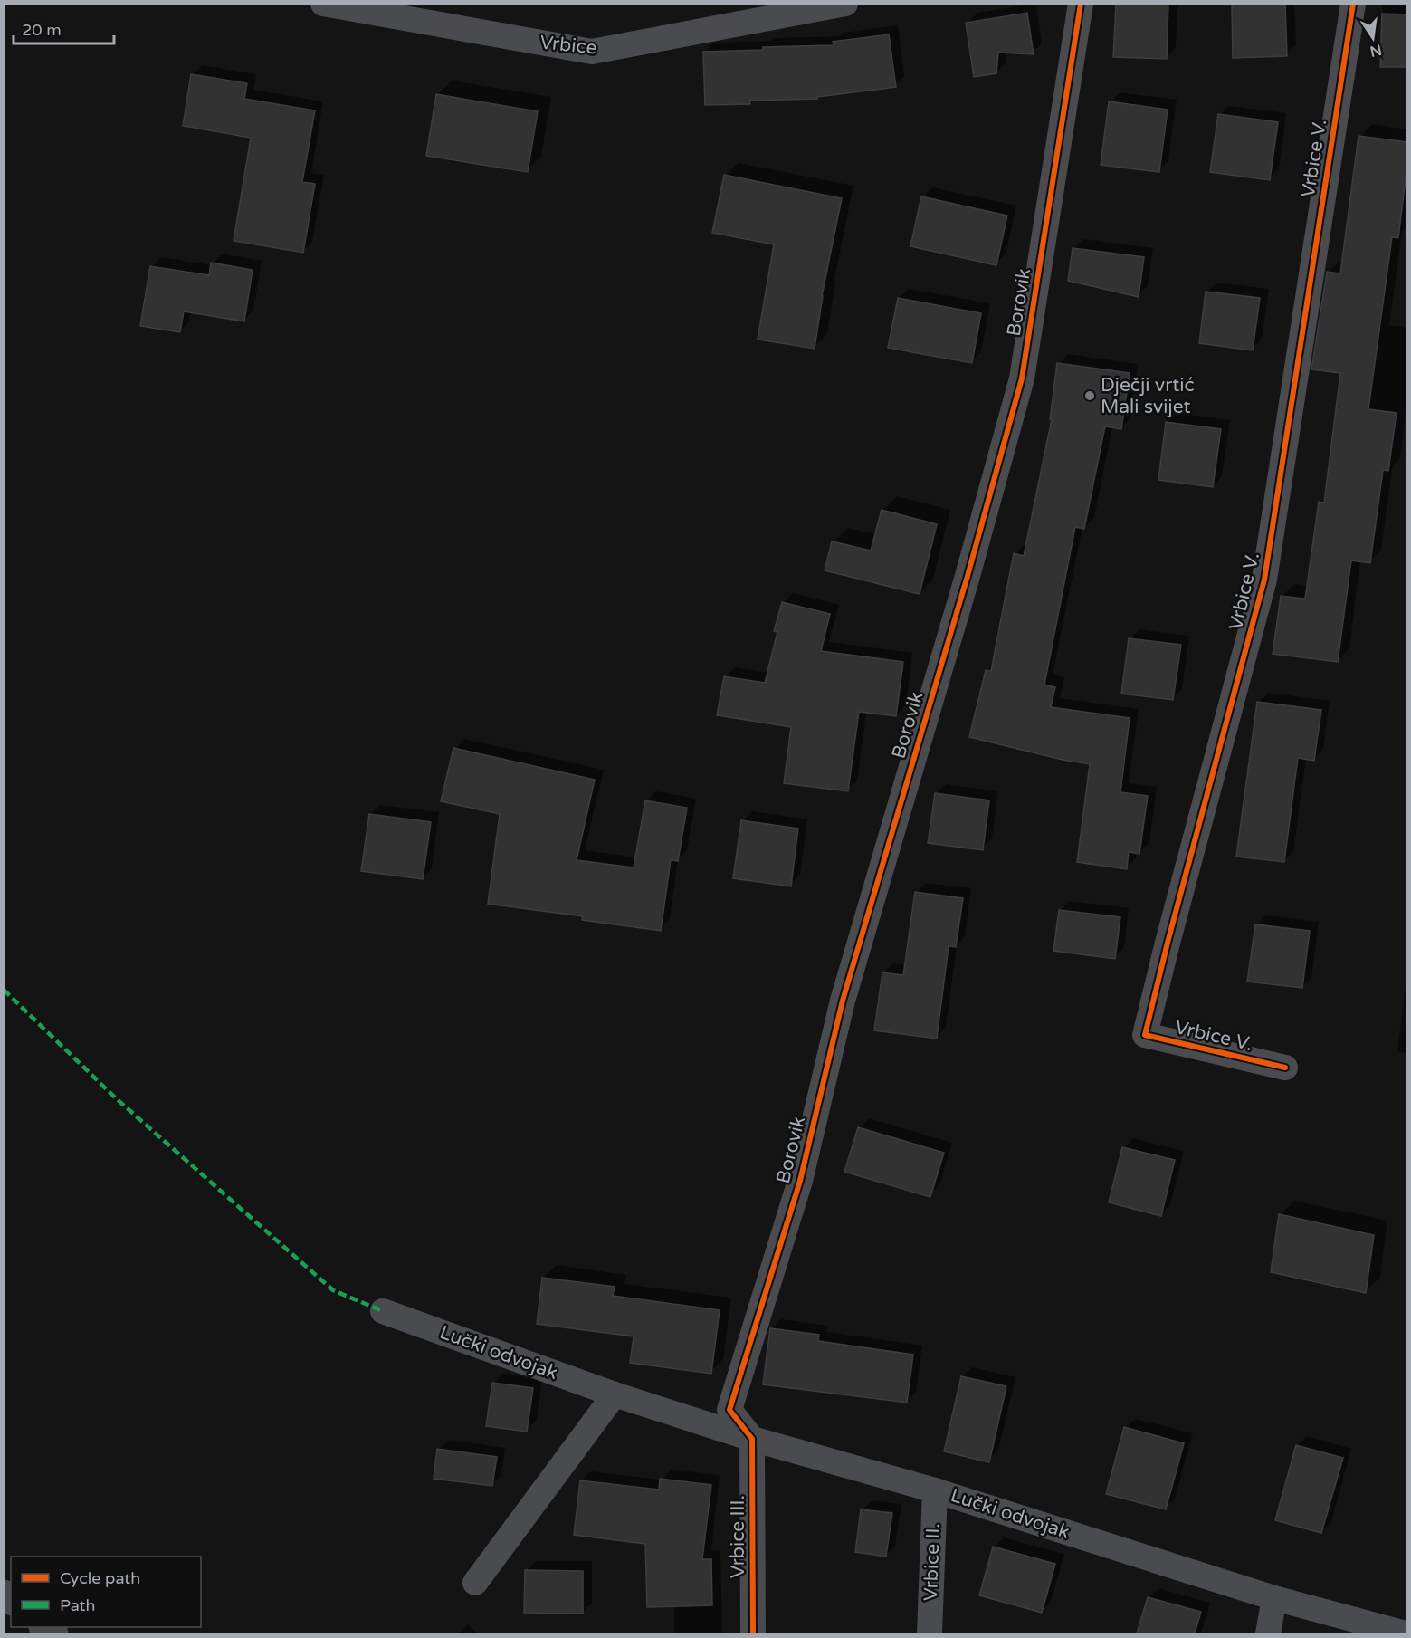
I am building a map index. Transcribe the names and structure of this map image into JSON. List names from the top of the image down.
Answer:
{
  "streets": {
    "street": [
      "Vrbice",
      "Vrbice V.",
      "Borovik",
      "Lučki odvojak",
      "Vrbice III.",
      "Vrbice II."
    ]
  },
  "crossings": [
    ["Borovik", "Lučki odvojak"],
    ["Borovik", "Vrbice III."],
    ["Lučki odvojak", "Vrbice III."],
    ["Lučki odvojak", "Vrbice II."]
  ],
  "places": ["Dječji vrtić Mali svijet"],
  "legend": ["Cycle path", "Path"],
  "scale_bar": "20 m",
  "north": "bottom"
}
